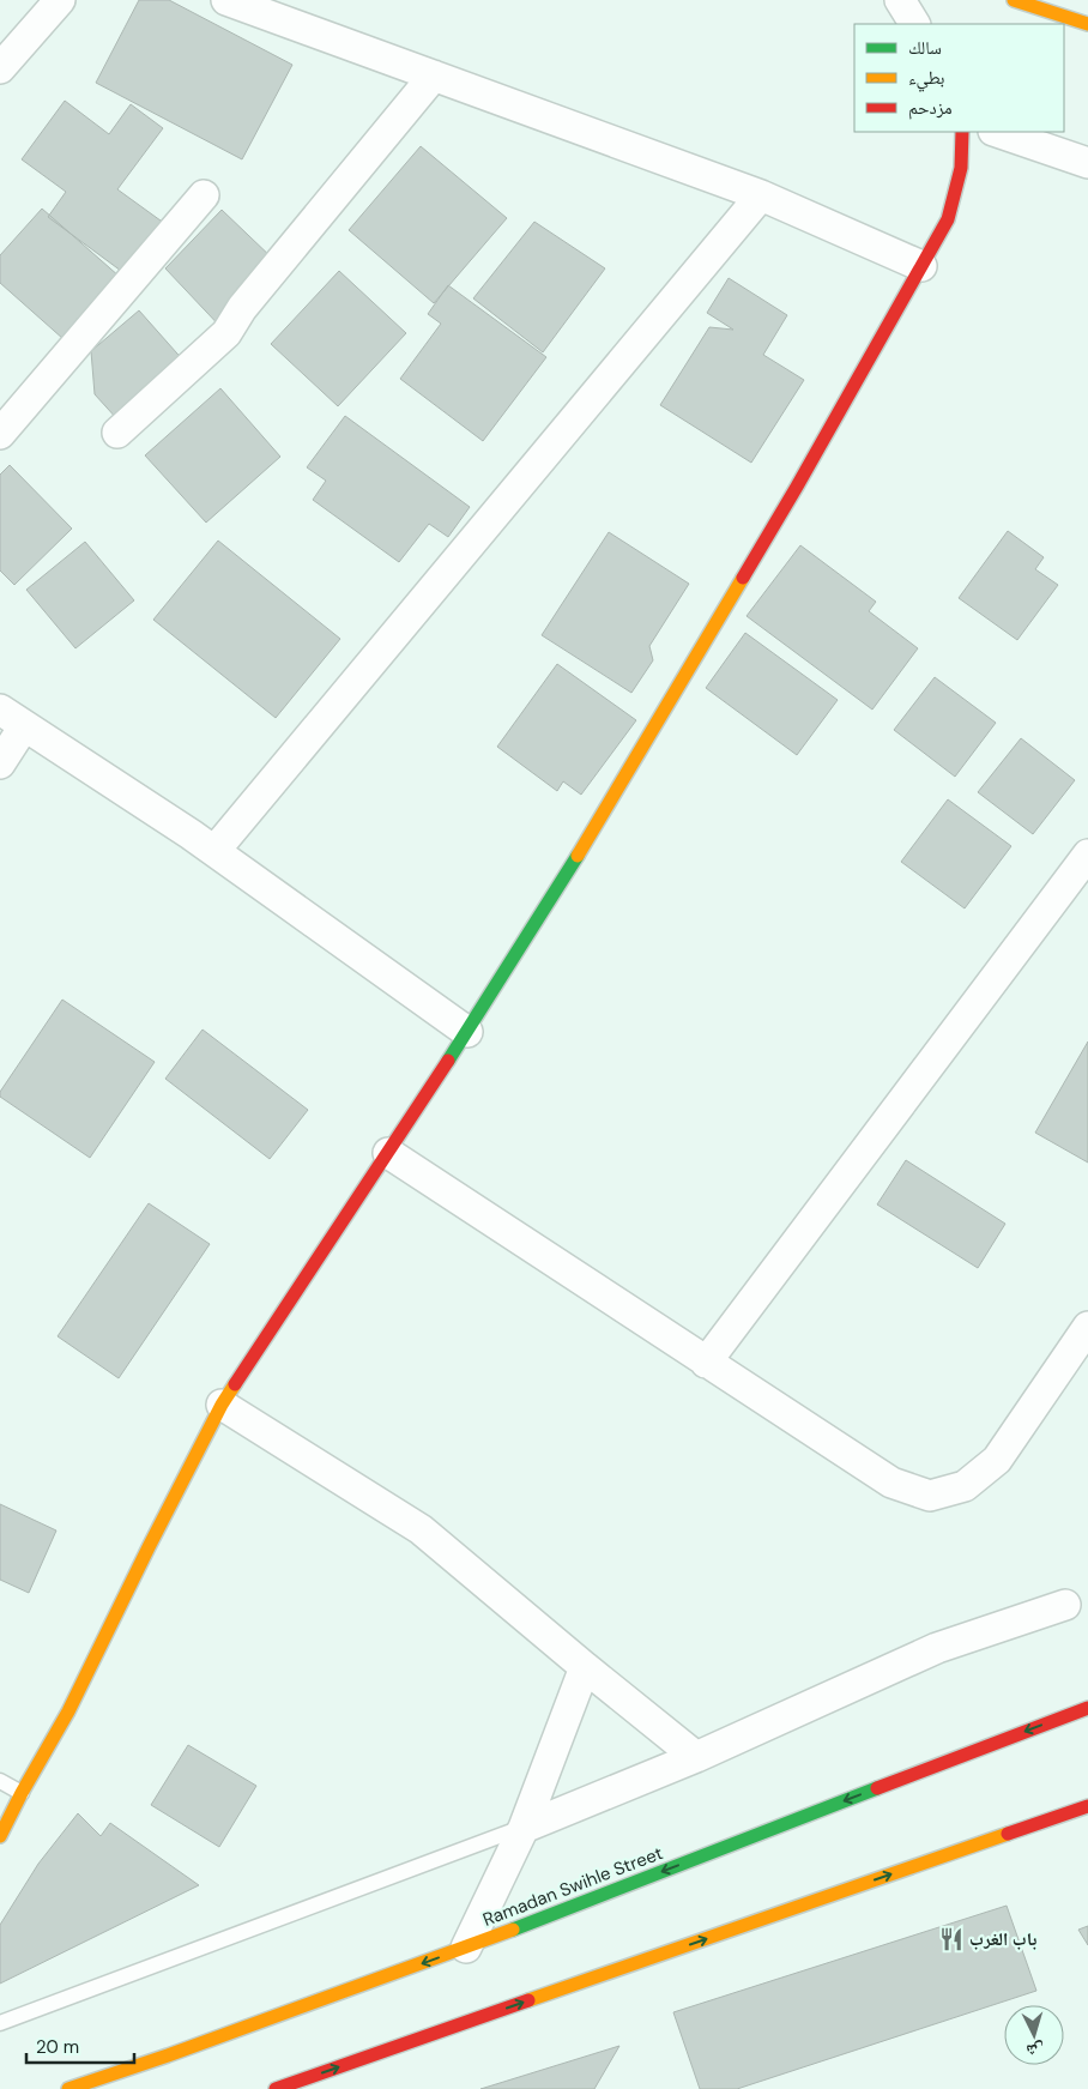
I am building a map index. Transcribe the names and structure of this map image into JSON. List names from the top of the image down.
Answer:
{
  "streets": {
    "main road": ["Ramadan Swihle Street"]
  },
  "places": {
    "restaurant": ["باب الغرب"]
  },
  "legend": ["سالك", "بطيء", "مزدحم"],
  "scale_bar": "20 m",
  "north": "bottom"
}
